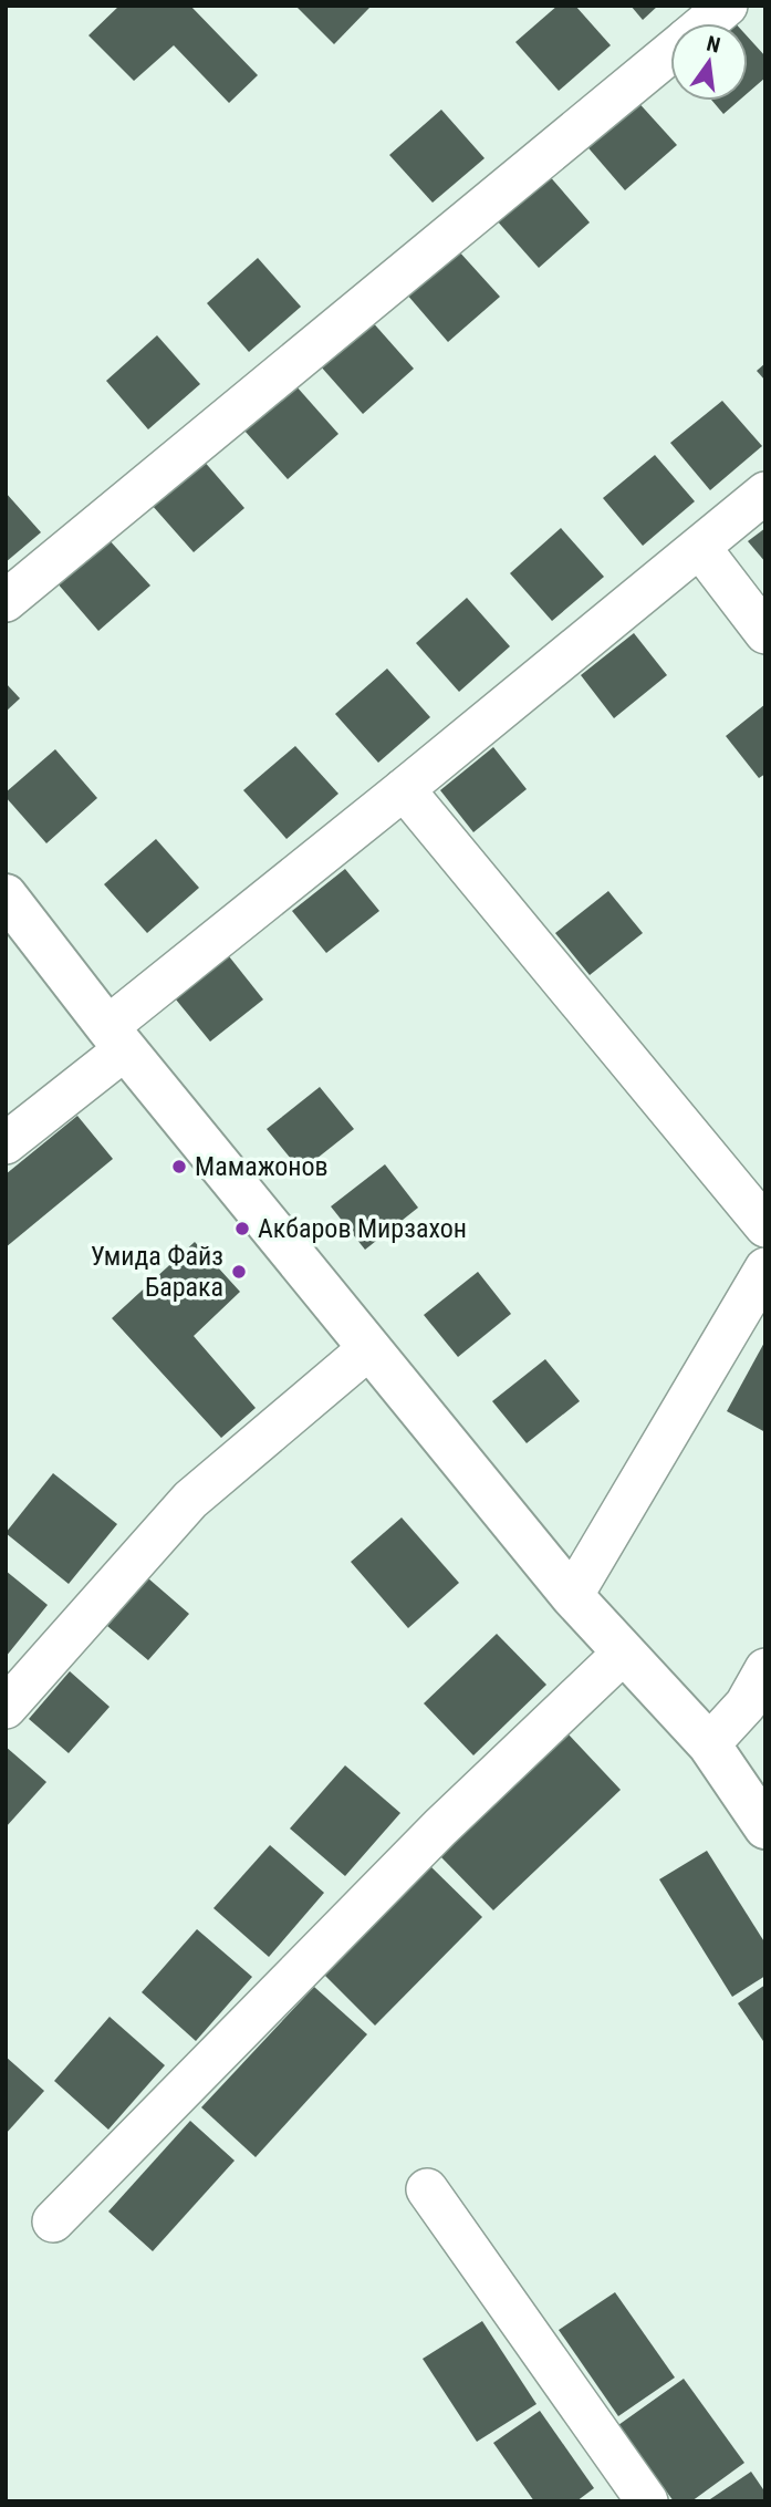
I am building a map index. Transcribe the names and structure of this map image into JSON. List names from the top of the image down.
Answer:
{
  "places": ["Мамажонов", "Акбаров Мирзахон", "Умида Файз Барака"],
  "north": "top"
}
